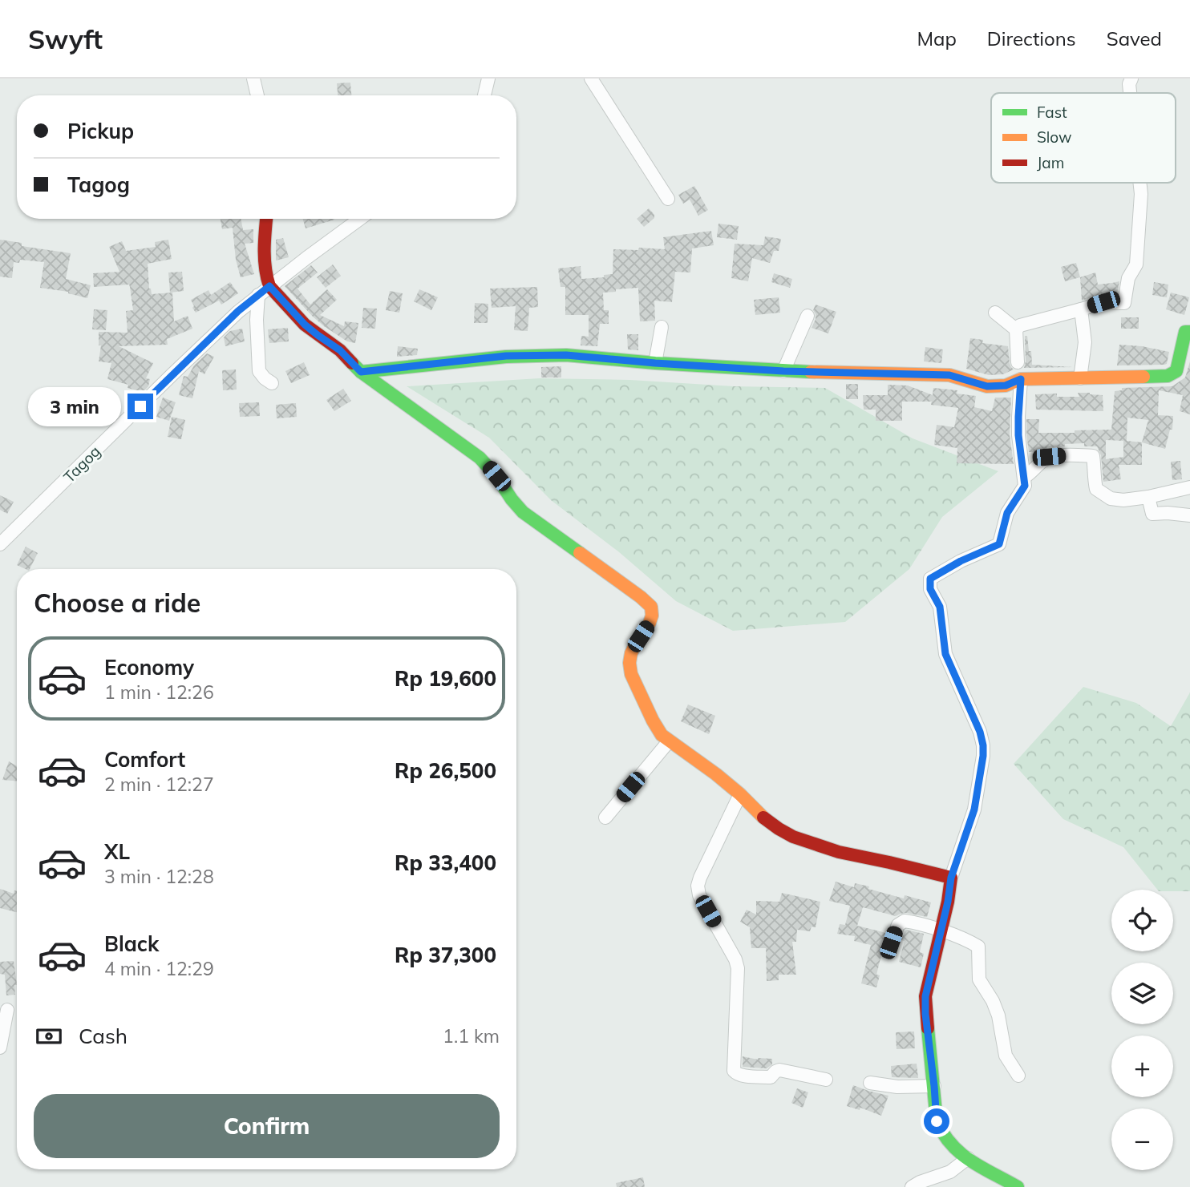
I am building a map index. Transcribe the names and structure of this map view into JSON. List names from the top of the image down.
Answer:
{
  "streets": {
    "street": ["Tagog"]
  },
  "legend": ["Fast", "Slow", "Jam"],
  "page": {
    "header": "Swyft",
    "nav": ["Map", "Directions", "Saved"],
    "banner": ["Pickup", "Tagog"],
    "bubble": "3 min",
    "heading": "Choose a ride",
    "list": [
      {
        "name": "Economy",
        "note": "1 min · 12:26",
        "value": "Rp 19,600"
      },
      {
        "name": "Comfort",
        "note": "2 min · 12:27",
        "value": "Rp 26,500"
      },
      {
        "name": "XL",
        "note": "3 min · 12:28",
        "value": "Rp 33,400"
      },
      {
        "name": "Black",
        "note": "4 min · 12:29",
        "value": "Rp 37,300"
      }
    ],
    "map_buttons": ["+", "−"],
    "pay": ["Cash", "1.1 km"],
    "buttons": "Confirm"
  }
}
